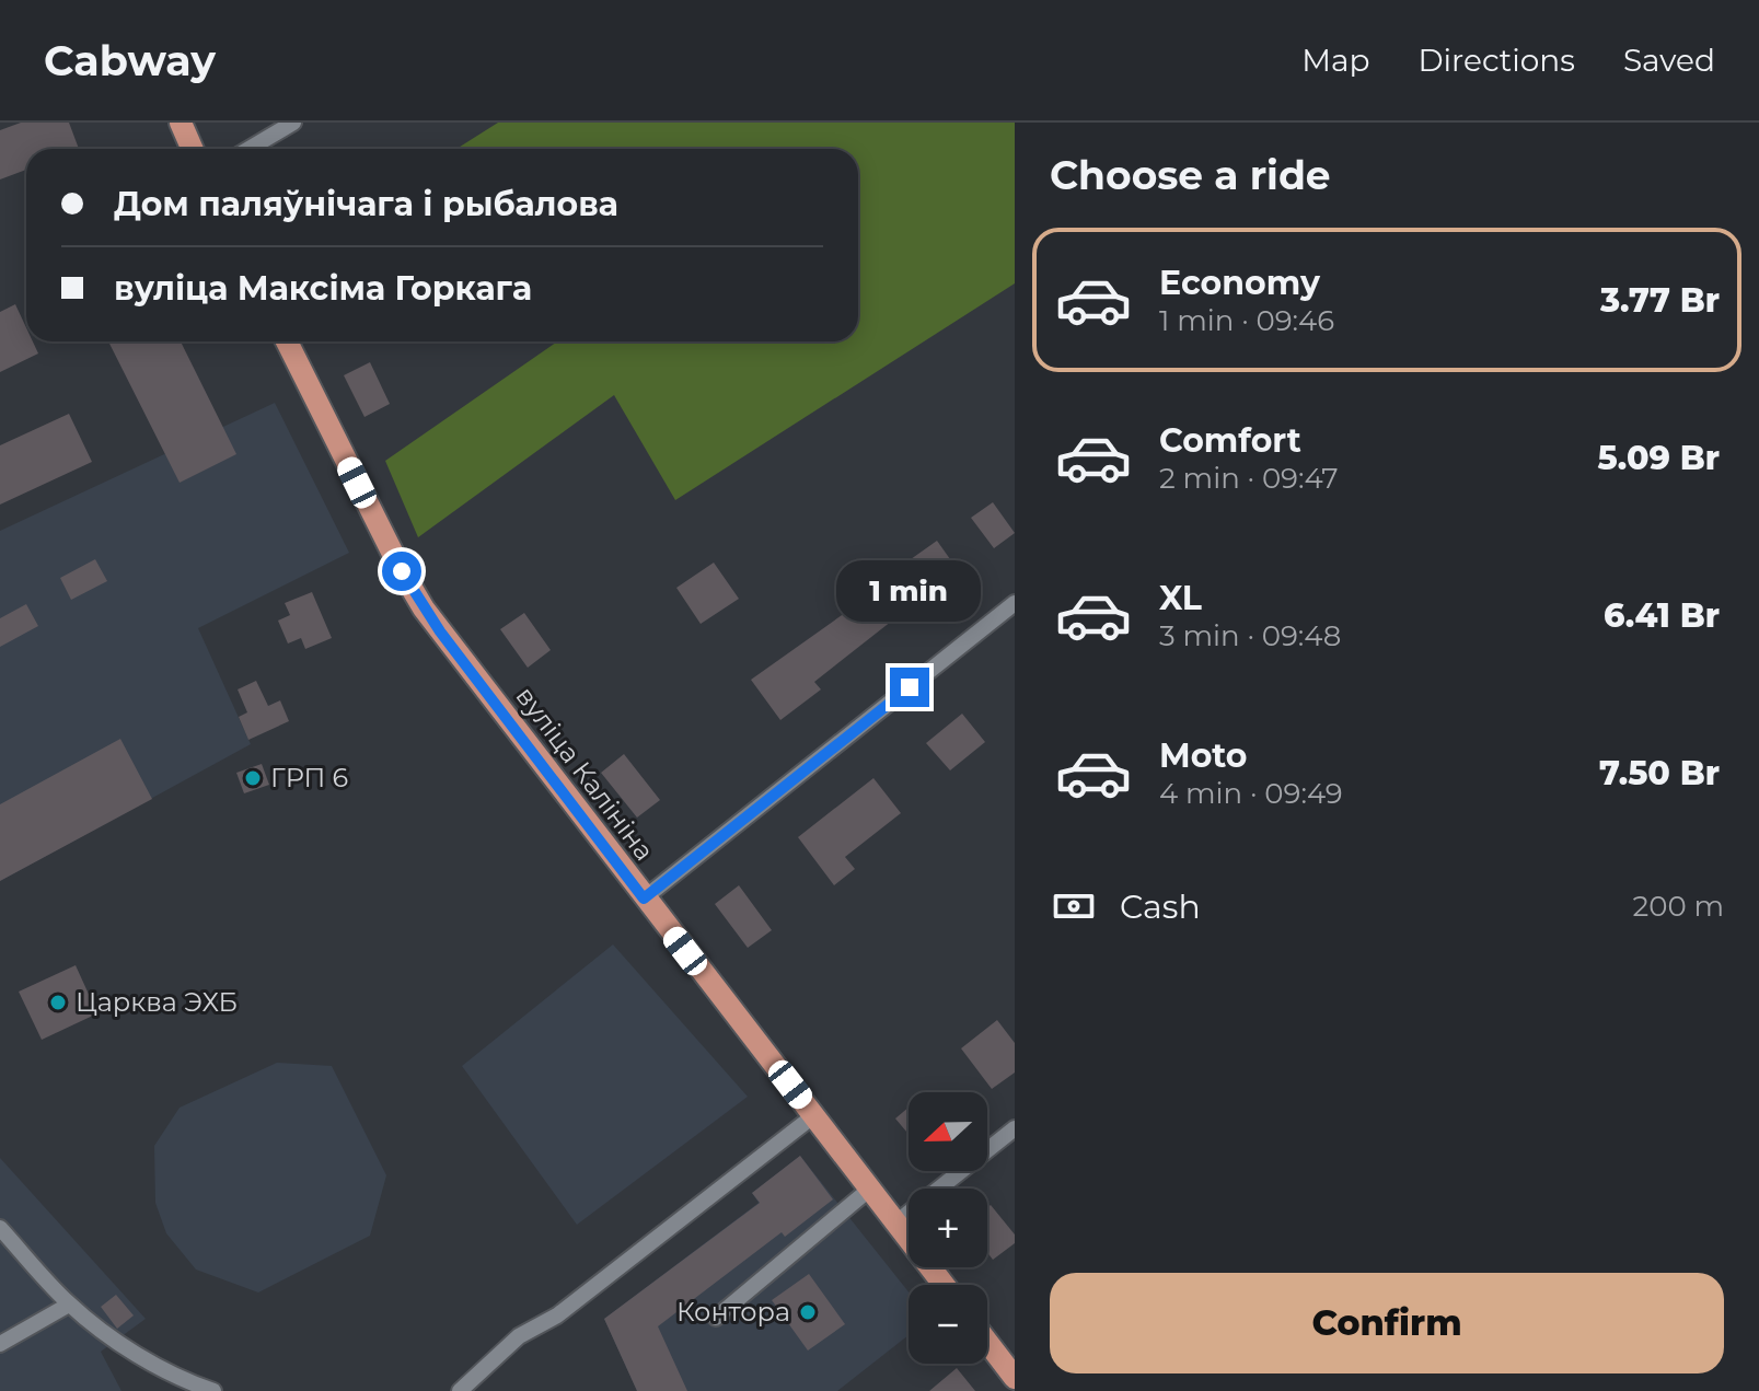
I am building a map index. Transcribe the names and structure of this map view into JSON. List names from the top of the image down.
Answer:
{
  "streets": {
    "main road": ["вуліца Калініна"]
  },
  "places": ["ГРП 6", "Царква ЭХБ", "Контора"],
  "north": "left",
  "page": {
    "header": "Cabway",
    "nav": ["Map", "Directions", "Saved"],
    "heading": "Choose a ride",
    "banner": ["Дом паляўнічага і рыбалова", "вуліца Максіма Горкага"],
    "list": [
      {
        "name": "Economy",
        "note": "1 min · 09:46",
        "value": "3.77 Br"
      },
      {
        "name": "Comfort",
        "note": "2 min · 09:47",
        "value": "5.09 Br"
      },
      {
        "name": "XL",
        "note": "3 min · 09:48",
        "value": "6.41 Br"
      },
      {
        "name": "Moto",
        "note": "4 min · 09:49",
        "value": "7.50 Br"
      }
    ],
    "bubble": "1 min",
    "pay": ["Cash", "200 m"],
    "map_buttons": ["+", "−"],
    "buttons": "Confirm"
  }
}
